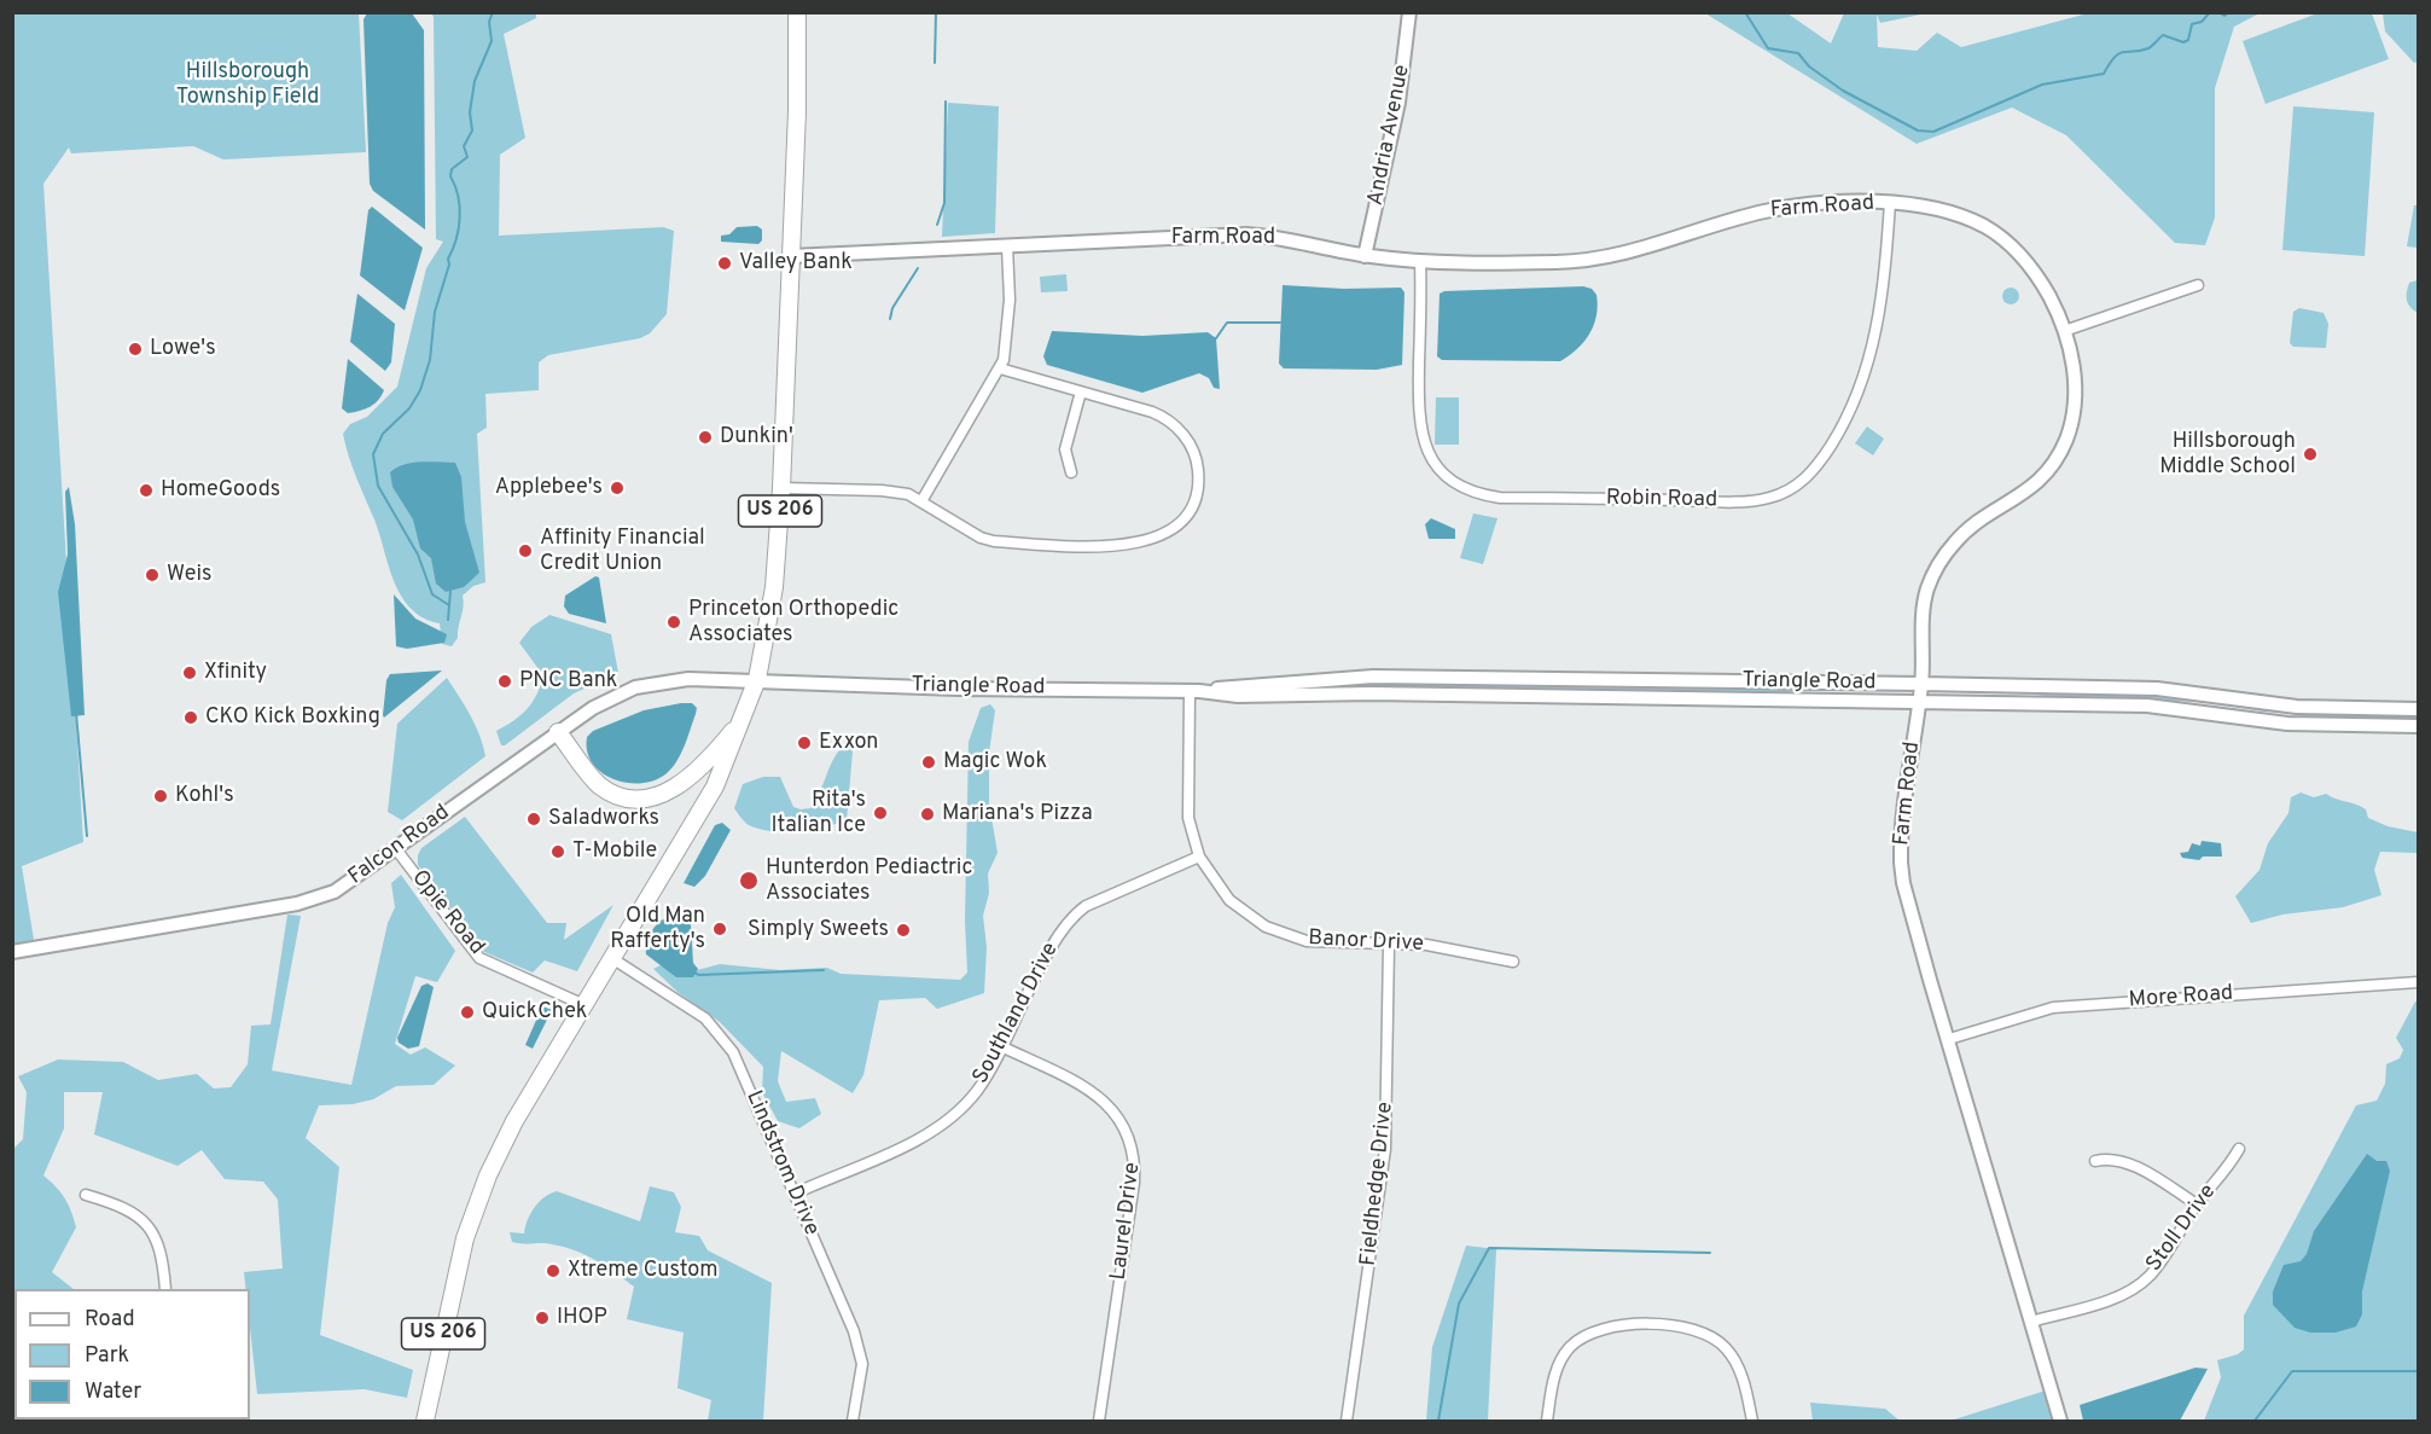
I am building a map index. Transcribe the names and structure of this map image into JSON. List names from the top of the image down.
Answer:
{
  "streets": {
    "highway": ["US 206"],
    "street": [
      "Andria Avenue",
      "Farm Road",
      "Robin Road",
      "Triangle Road",
      "Falcon Road",
      "Opie Road",
      "Banor Drive",
      "More Road",
      "Southland Drive",
      "Lindstrom Drive",
      "Fieldhedge Drive",
      "Laurel Drive",
      "Stoll Drive"
    ]
  },
  "crossings": [
    ["Andria Avenue", "Farm Road"],
    ["Farm Road", "Robin Road"],
    ["Farm Road", "US 206"],
    ["Farm Road", "Triangle Road"],
    ["Farm Road", "More Road"],
    ["Farm Road", "Stoll Drive"],
    ["US 206", "Triangle Road"],
    ["US 206", "Falcon Road"],
    ["US 206", "Opie Road"],
    ["US 206", "Lindstrom Drive"],
    ["Triangle Road", "Falcon Road"],
    ["Triangle Road", "Banor Drive"],
    ["Falcon Road", "Opie Road"],
    ["Banor Drive", "Southland Drive"],
    ["Banor Drive", "Fieldhedge Drive"],
    ["Southland Drive", "Lindstrom Drive"],
    ["Southland Drive", "Laurel Drive"]
  ],
  "parks": ["Hillsborough Township Field"],
  "places": [
    "Valley Bank",
    "Lowe's",
    "Dunkin'",
    "Hillsborough Middle School",
    "Applebee's",
    "HomeGoods",
    "Affinity Financial Credit Union",
    "Weis",
    "Princeton Orthopedic Associates",
    "Xfinity",
    "PNC Bank",
    "CKO Kick Boxking",
    "Exxon",
    "Magic Wok",
    "Kohl's",
    "Rita's Italian Ice",
    "Mariana's Pizza",
    "Saladworks",
    "T-Mobile",
    "Hunterdon Pediactric Associates",
    "Old Man Rafferty's",
    "Simply Sweets",
    "QuickChek",
    "Xtreme Custom",
    "IHOP"
  ],
  "legend": ["Road", "Park", "Water"]
}
